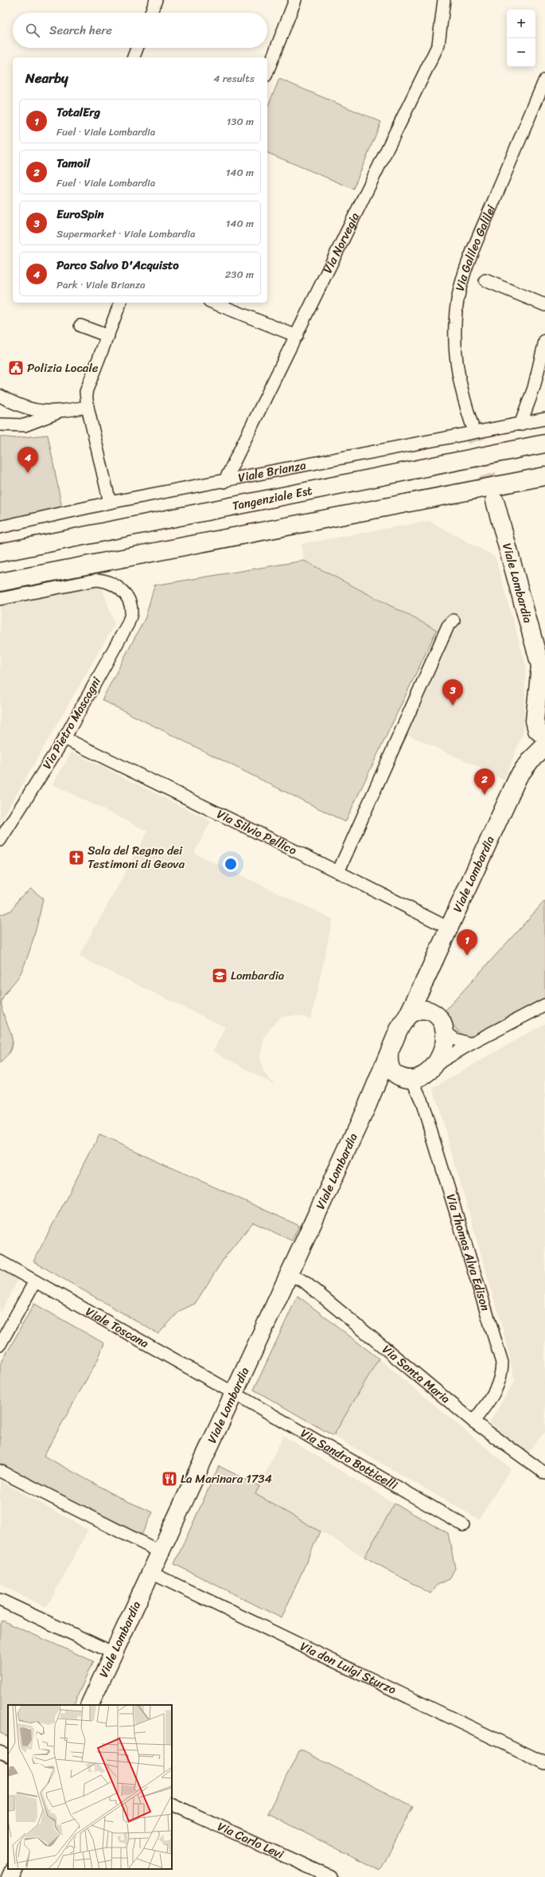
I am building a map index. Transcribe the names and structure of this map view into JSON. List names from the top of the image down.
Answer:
{
  "streets": {
    "main road": ["Tangenziale Est", "Viale Lombardia"],
    "street": [
      "Via Norvegia",
      "Via Galileo Galilei",
      "Viale Brianza",
      "Via Pietro Mascagni",
      "Via Silvio Pellico",
      "Via Thomas Alva Edison",
      "Viale Toscana",
      "Via Santa Maria",
      "Via Sandro Botticelli",
      "Via don Luigi Sturzo",
      "Via Carlo Levi"
    ]
  },
  "crossings": [
    ["Via Norvegia", "Viale Brianza"],
    ["Viale Lombardia", "Via Silvio Pellico"],
    ["Viale Lombardia", "Via Thomas Alva Edison"],
    ["Viale Lombardia", "Viale Toscana"],
    ["Viale Lombardia", "Via Santa Maria"],
    ["Viale Lombardia", "Via Sandro Botticelli"],
    ["Viale Lombardia", "Via don Luigi Sturzo"],
    ["Via Pietro Mascagni", "Via Silvio Pellico"],
    ["Via Thomas Alva Edison", "Via Santa Maria"],
    ["Viale Toscana", "Via Sandro Botticelli"]
  ],
  "places": {
    "public building": ["Polizia Locale"],
    "church": ["Sala del Regno dei Testimoni di Geova"],
    "school or university": ["Lombardia"],
    "restaurant": ["La Marinara 1734"]
  },
  "page": {
    "map_buttons": ["+", "−"],
    "search": "Search here",
    "heading": ["Nearby", "4 results"],
    "list": [
      {
        "mark": "1",
        "name": "TotalErg",
        "note": "Fuel · Viale Lombardia",
        "value": "130 m"
      },
      {
        "mark": "2",
        "name": "Tamoil",
        "note": "Fuel · Viale Lombardia",
        "value": "140 m"
      },
      {
        "mark": "3",
        "name": "EuroSpin",
        "note": "Supermarket · Viale Lombardia",
        "value": "140 m"
      },
      {
        "mark": "4",
        "name": "Parco Salvo D'Acquisto",
        "note": "Park · Viale Brianza",
        "value": "230 m"
      }
    ],
    "pins": [
      "4",
      "3",
      "2",
      "1"
    ]
  }
}
